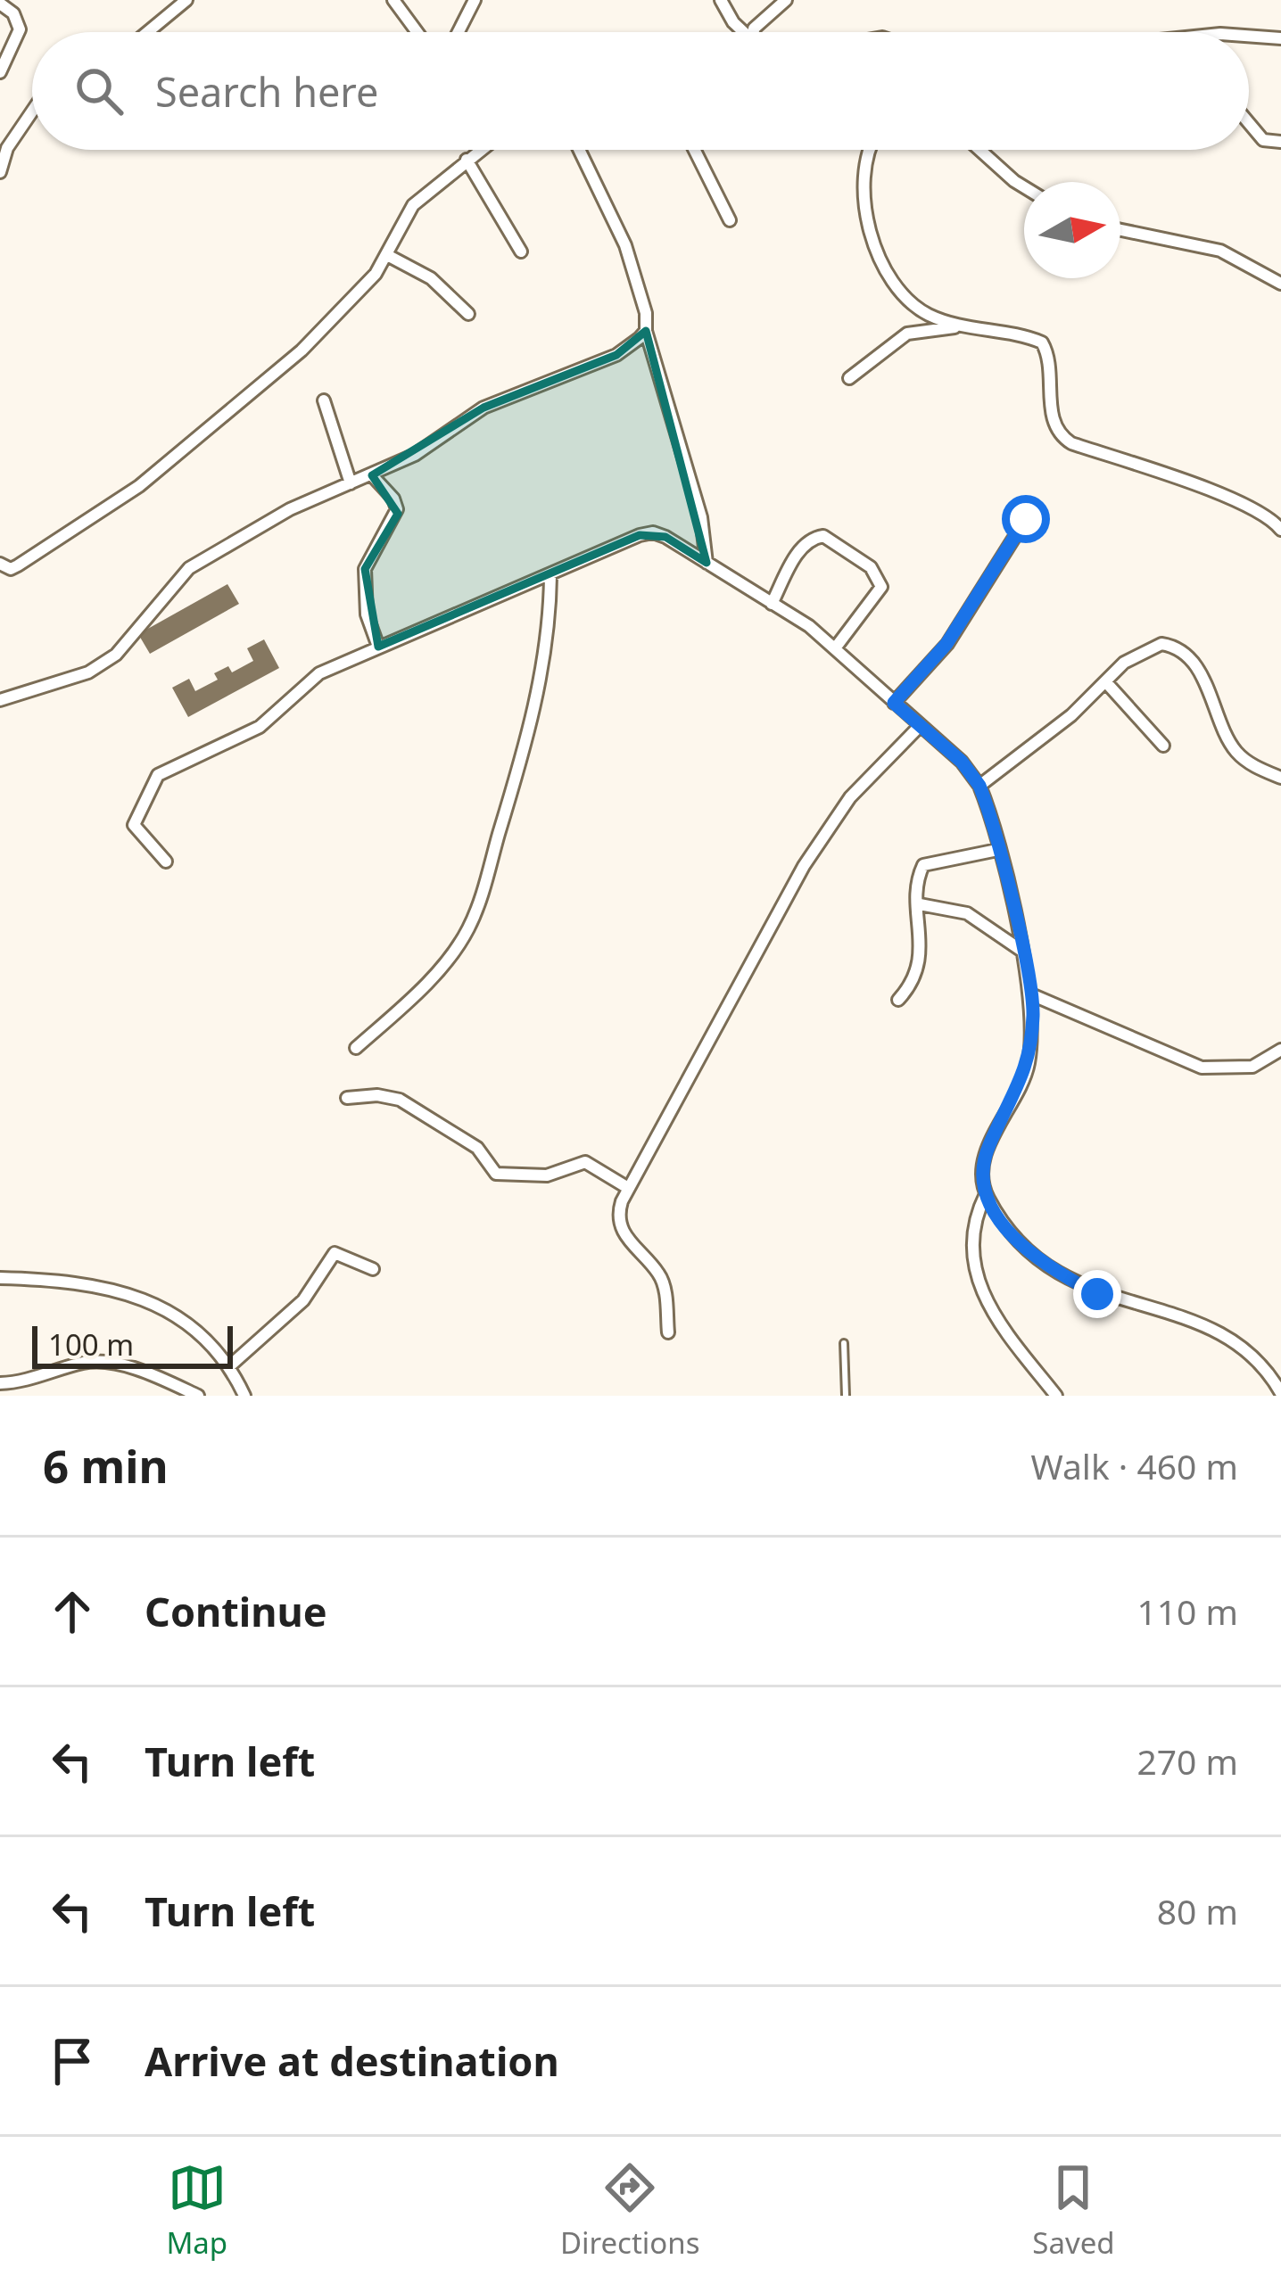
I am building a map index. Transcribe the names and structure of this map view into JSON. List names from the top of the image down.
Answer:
{
  "scale_bar": "100 m",
  "north": "right",
  "page": {
    "search": "Search here",
    "scale": "100 m",
    "heading": ["6 min", "Walk · 460 m"],
    "list": [
      ["Continue", "110 m"],
      ["Turn left", "270 m"],
      ["Turn left", "80 m"],
      "Arrive at destination"
    ],
    "nav": ["Map", "Directions", "Saved"]
  }
}
